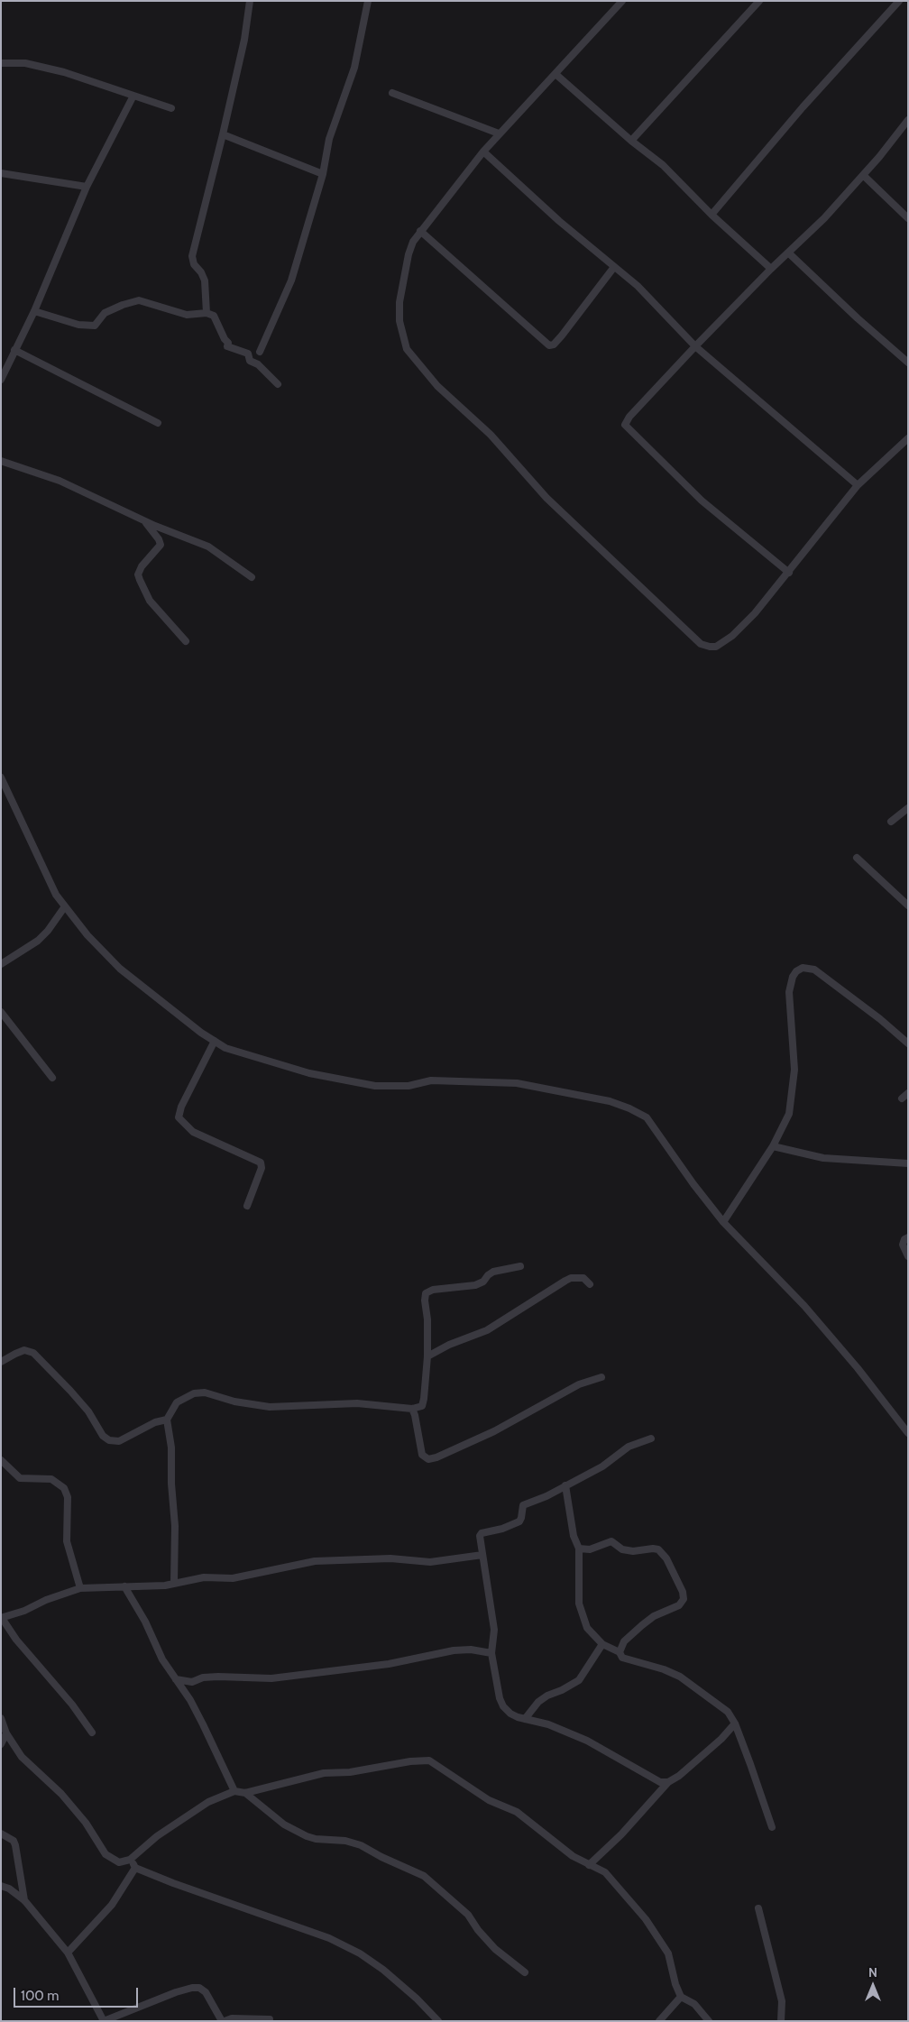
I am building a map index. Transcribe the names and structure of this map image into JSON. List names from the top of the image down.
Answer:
{
  "scale_bar": "100 m",
  "north": "top"
}
